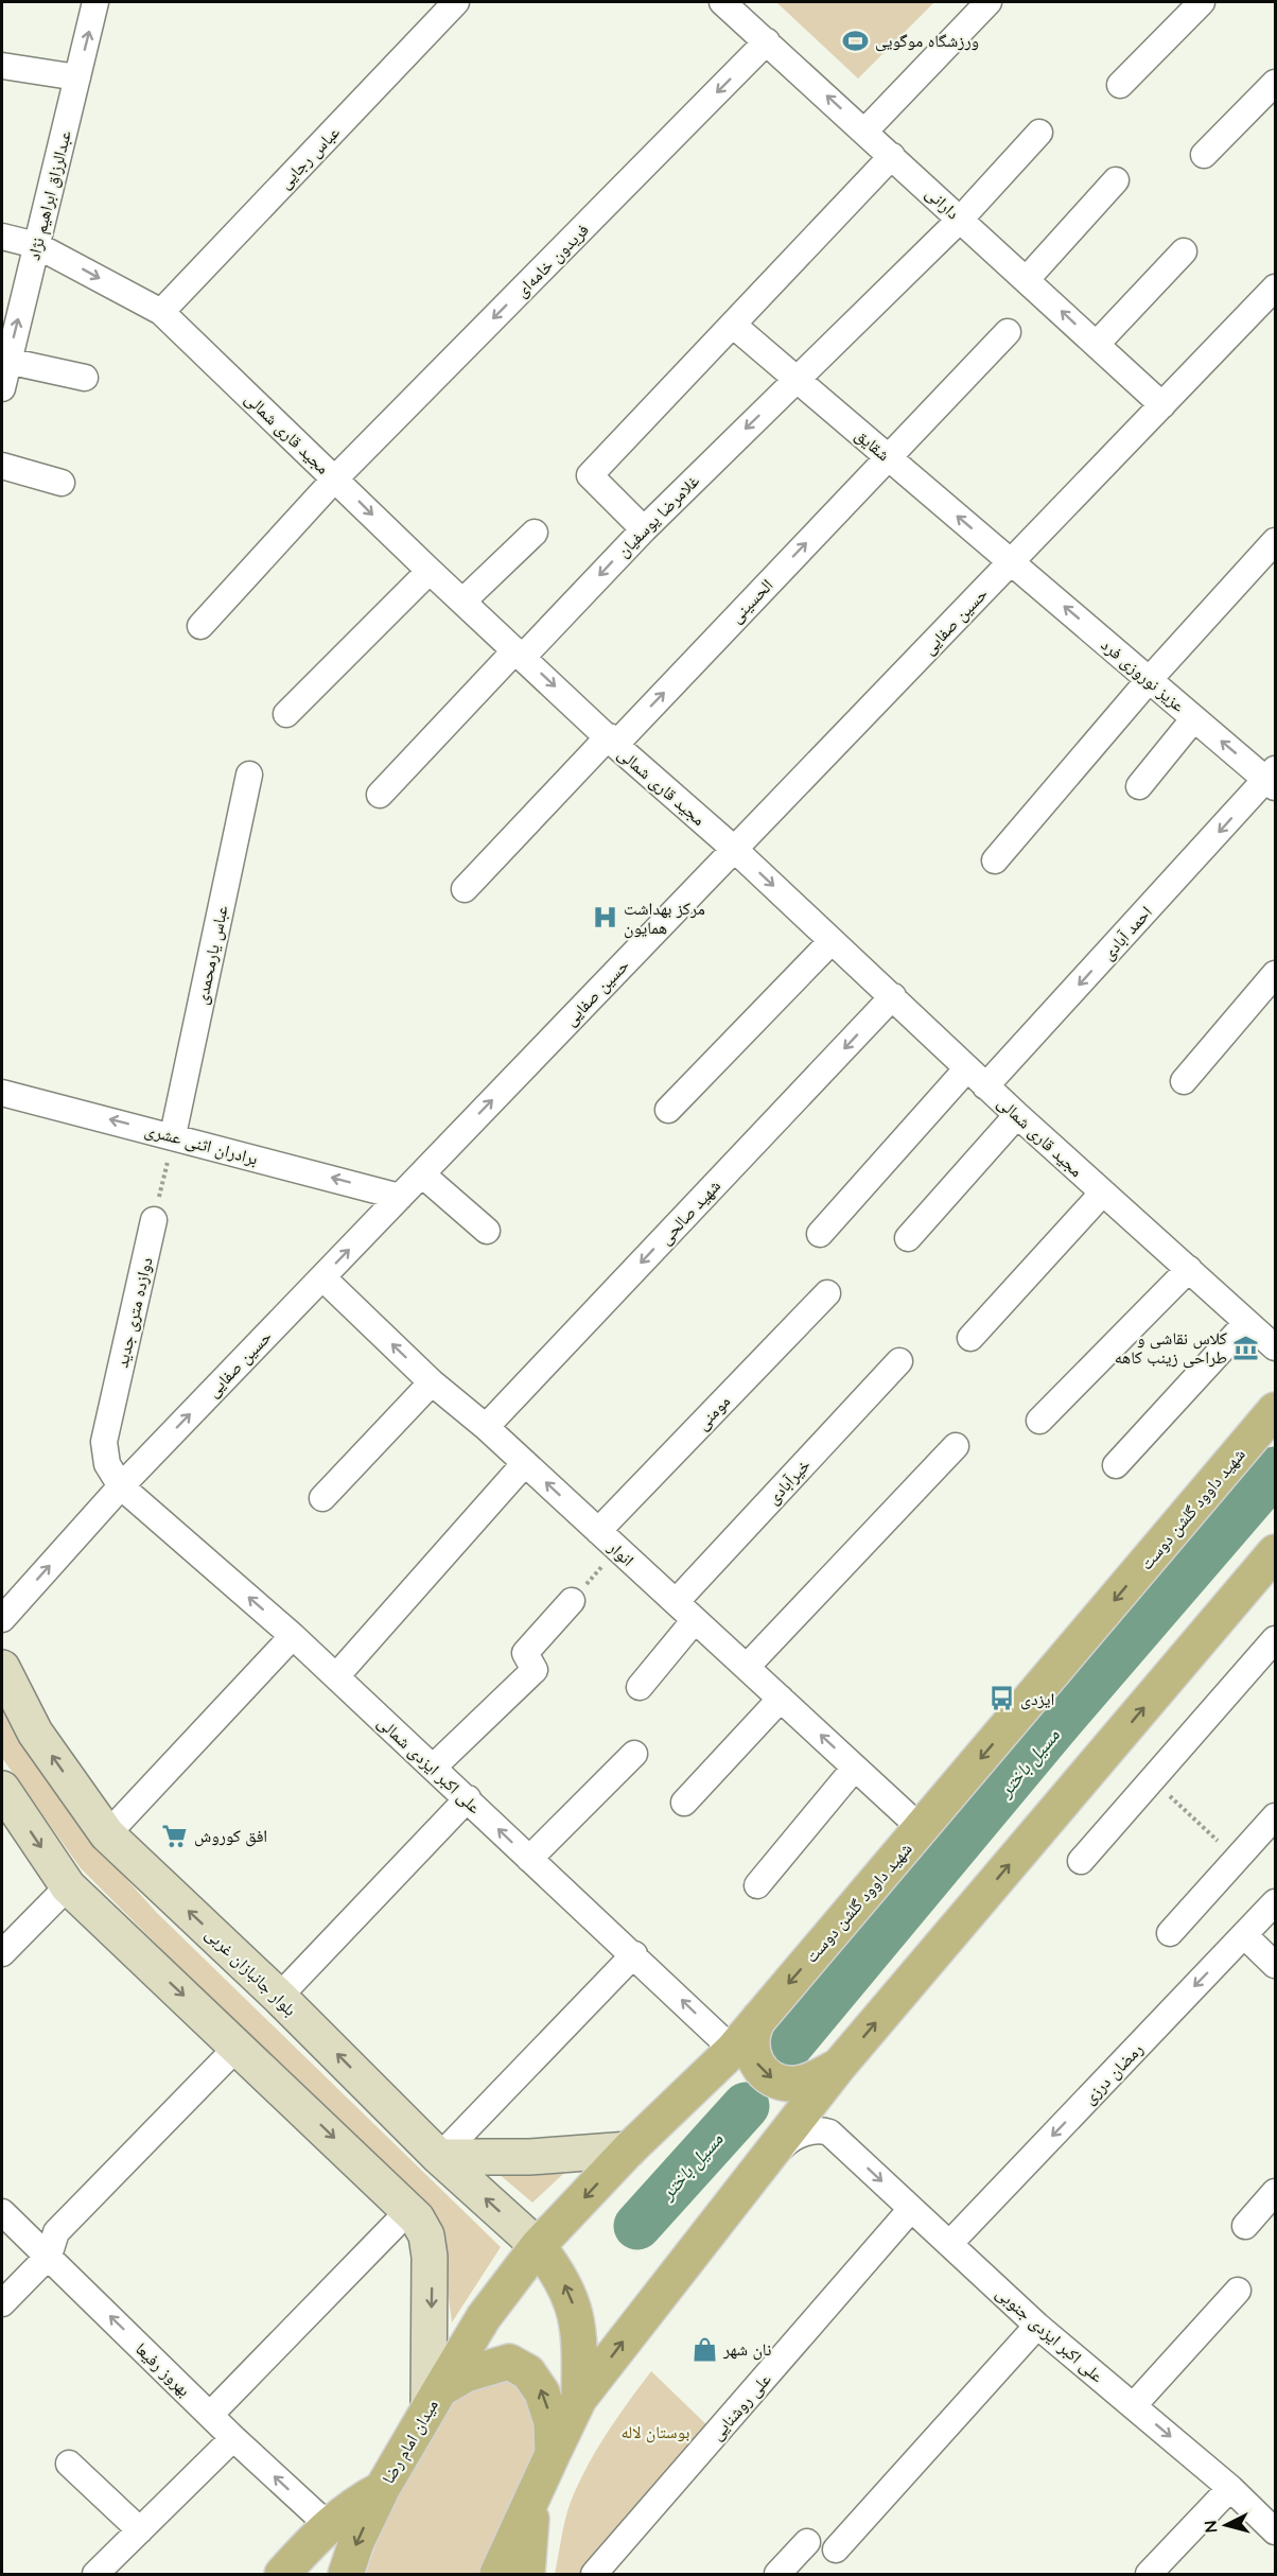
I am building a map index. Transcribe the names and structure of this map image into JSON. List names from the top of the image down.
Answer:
{
  "streets": {
    "main road": ["شهید داوود گلشن دوست", "بلوار جانبازان غربی", "میدان امام رضا"],
    "street": [
      "عباس رجایی",
      "عبدالرزاق ابراهیم نژاد",
      "دارانی",
      "فریدون خامه‌ای",
      "مجید قاری شمالی",
      "شقایق",
      "غلامرضا یوسفیان",
      "الحسینی",
      "حسین صفایی",
      "عزیز نوروزی فرد",
      "احمد آبادی",
      "عباس یارمحمدی",
      "برادران اثنی عشری",
      "شهید صالحی",
      "دوازده متری جدید",
      "مومنی",
      "خیرآبادی",
      "انوار",
      "علی اکبر ایزدی شمالی",
      "رمضان درزی",
      "علی اکبر ایزدی جنوبی",
      "بهروز رفیعا",
      "علی روشنایی"
    ]
  },
  "crossings": [
    ["عباس رجایی", "مجید قاری شمالی"],
    ["عبدالرزاق ابراهیم نژاد", "مجید قاری شمالی"],
    ["دارانی", "فریدون خامه‌ای"],
    ["دارانی", "غلامرضا یوسفیان"],
    ["دارانی", "حسین صفایی"],
    ["فریدون خامه‌ای", "مجید قاری شمالی"],
    ["مجید قاری شمالی", "غلامرضا یوسفیان"],
    ["مجید قاری شمالی", "الحسینی"],
    ["مجید قاری شمالی", "حسین صفایی"],
    ["مجید قاری شمالی", "احمد آبادی"],
    ["مجید قاری شمالی", "شهید صالحی"],
    ["شقایق", "غلامرضا یوسفیان"],
    ["شقایق", "الحسینی"],
    ["شقایق", "حسین صفایی"],
    ["شقایق", "عزیز نوروزی فرد"],
    ["حسین صفایی", "عزیز نوروزی فرد"],
    ["حسین صفایی", "برادران اثنی عشری"],
    ["حسین صفایی", "دوازده متری جدید"],
    ["حسین صفایی", "انوار"],
    ["حسین صفایی", "علی اکبر ایزدی شمالی"],
    ["عزیز نوروزی فرد", "احمد آبادی"],
    ["عباس یارمحمدی", "برادران اثنی عشری"],
    ["شهید صالحی", "انوار"],
    ["دوازده متری جدید", "علی اکبر ایزدی شمالی"],
    ["مومنی", "انوار"],
    ["خیرآبادی", "انوار"],
    ["شهید داوود گلشن دوست", "انوار"],
    ["شهید داوود گلشن دوست", "علی اکبر ایزدی شمالی"],
    ["شهید داوود گلشن دوست", "بلوار جانبازان غربی"],
    ["شهید داوود گلشن دوست", "میدان امام رضا"],
    ["رمضان درزی", "علی اکبر ایزدی جنوبی"],
    ["علی اکبر ایزدی جنوبی", "علی روشنایی"]
  ],
  "one_way": [
    "عبدالرزاق ابراهیم نژاد",
    "دارانی",
    "شقایق",
    "غلامرضا یوسفیان",
    "الحسینی",
    "عزیز نوروزی فرد",
    "برادران اثنی عشری",
    "انوار",
    "علی اکبر ایزدی شمالی",
    "علی اکبر ایزدی جنوبی",
    "بهروز رفیعا"
  ],
  "water": ["مسیل باختر"],
  "parks": ["بوستان لاله"],
  "places": {
    "sports": ["ورزشگاه موگویی"],
    "hospital": ["مرکز بهداشت همایون"],
    "museum": ["کلاس نقاشی و طراحی زینب کاهه"],
    "bus stop": ["ایزدی"],
    "supermarket": ["افق کوروش"],
    "shop": ["نان شهر"]
  },
  "north": "left"
}
